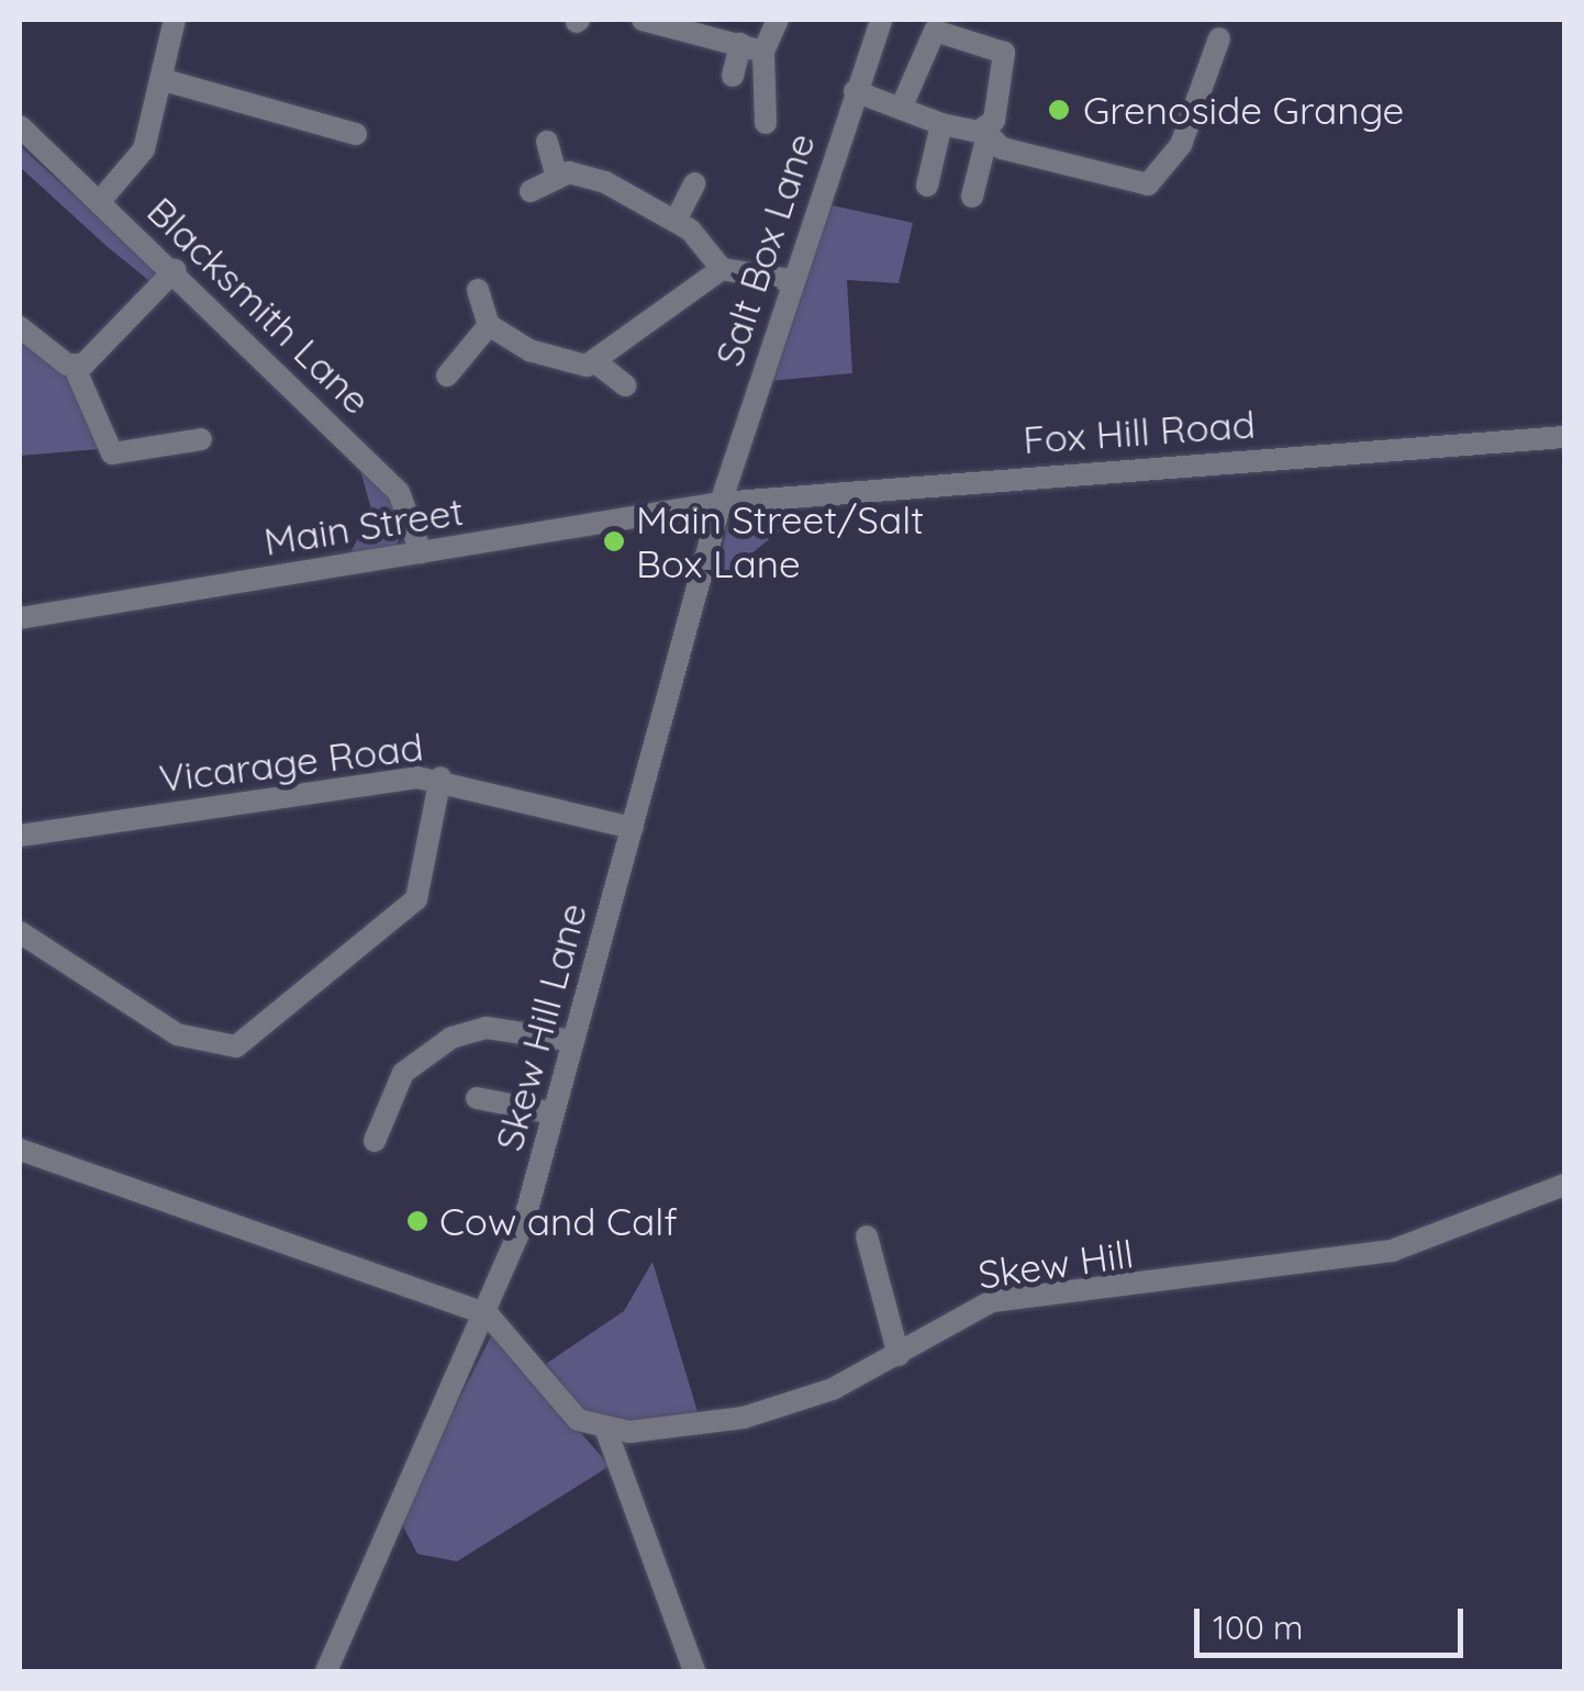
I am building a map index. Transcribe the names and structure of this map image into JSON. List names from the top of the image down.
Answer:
{
  "streets": {
    "street": [
      "Salt Box Lane",
      "Blacksmith Lane",
      "Fox Hill Road",
      "Main Street",
      "Vicarage Road",
      "Skew Hill Lane",
      "Skew Hill"
    ]
  },
  "crossings": [
    ["Salt Box Lane", "Fox Hill Road"],
    ["Salt Box Lane", "Main Street"],
    ["Salt Box Lane", "Skew Hill Lane"],
    ["Blacksmith Lane", "Main Street"],
    ["Fox Hill Road", "Main Street"],
    ["Fox Hill Road", "Skew Hill Lane"],
    ["Main Street", "Skew Hill Lane"],
    ["Vicarage Road", "Skew Hill Lane"]
  ],
  "places": ["Grenoside Grange", "Main Street/Salt Box Lane", "Cow and Calf"],
  "scale_bar": "100 m"
}
